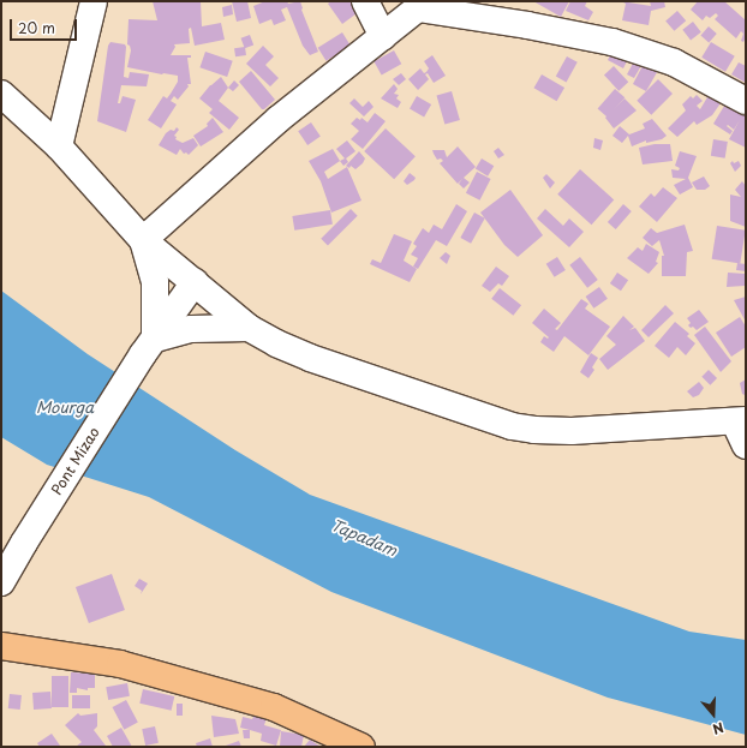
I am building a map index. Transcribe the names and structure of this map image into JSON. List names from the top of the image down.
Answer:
{
  "streets": {
    "street": ["Pont Mizao"]
  },
  "water": ["Mourga", "Tapadam"],
  "scale_bar": "20 m",
  "north": "bottom"
}
